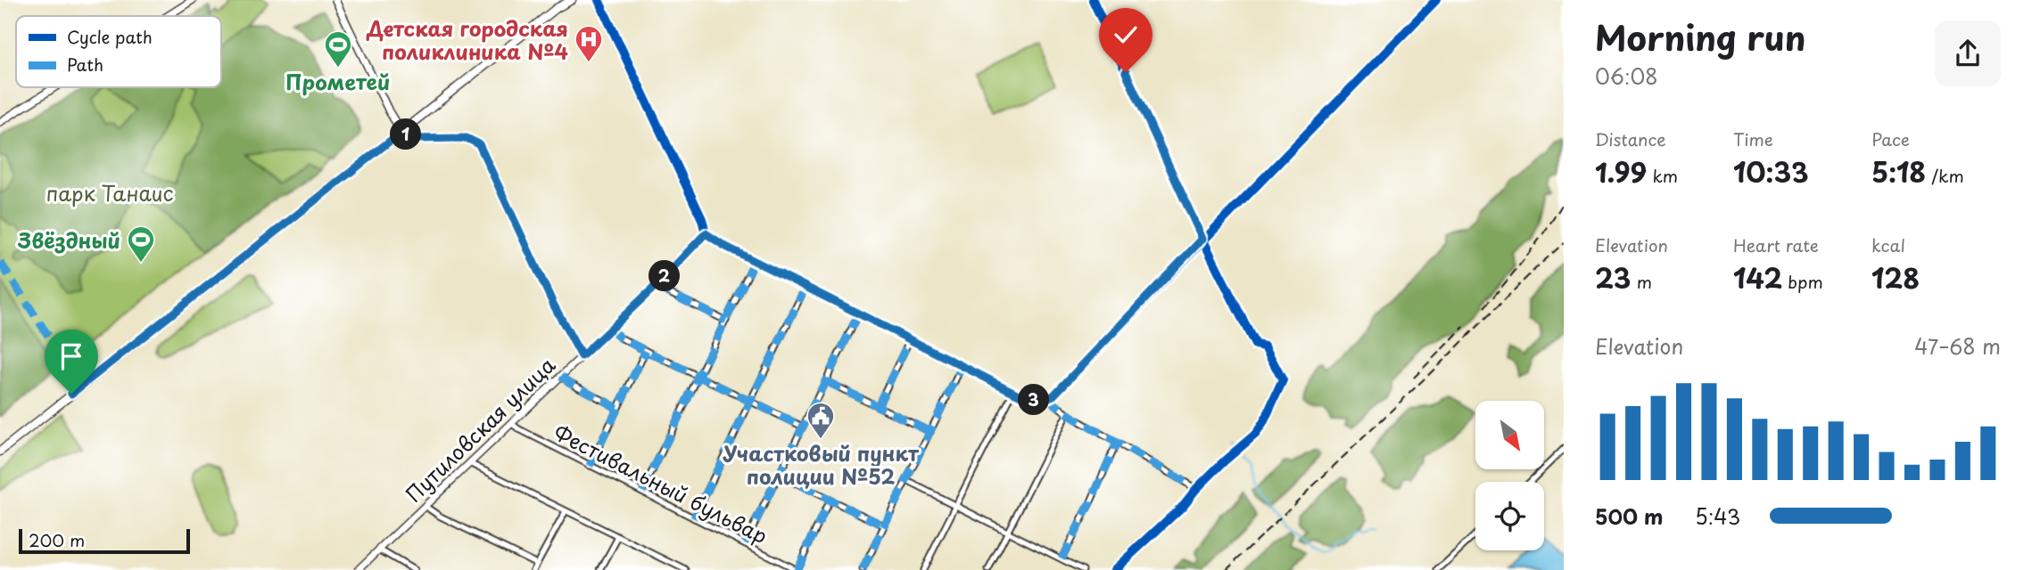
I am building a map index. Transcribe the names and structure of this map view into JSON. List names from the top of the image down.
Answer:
{
  "streets": {
    "street": ["Путиловская улица", "Фестивальный бульвар"]
  },
  "crossings": [
    ["Путиловская улица", "Фестивальный бульвар"]
  ],
  "parks": ["парк Танаис"],
  "places": {
    "hospital": ["Детская городская поликлиника №4"],
    "sports": ["Прометей", "Звёздный"],
    "public building": ["Участковый пункт полиции №52"]
  },
  "legend": ["Cycle path", "Path"],
  "scale_bar": "200 m",
  "north": "bottom right",
  "page": {
    "heading": ["Morning run", "06:08"],
    "stats": [
      ["Distance", "1.99 km"],
      ["Time", "10:33"],
      ["Pace", "5:18 /km"],
      ["Elevation", "23 m"],
      ["Heart rate", "142 bpm"],
      ["kcal", "128"]
    ],
    "pins": ["1", "2", "3"],
    "chart": ["Elevation", "47–68 m"],
    "list": [
      {
        "name": "500 m",
        "note": "5:43"
      }
    ],
    "scale": "200 m"
  }
}
